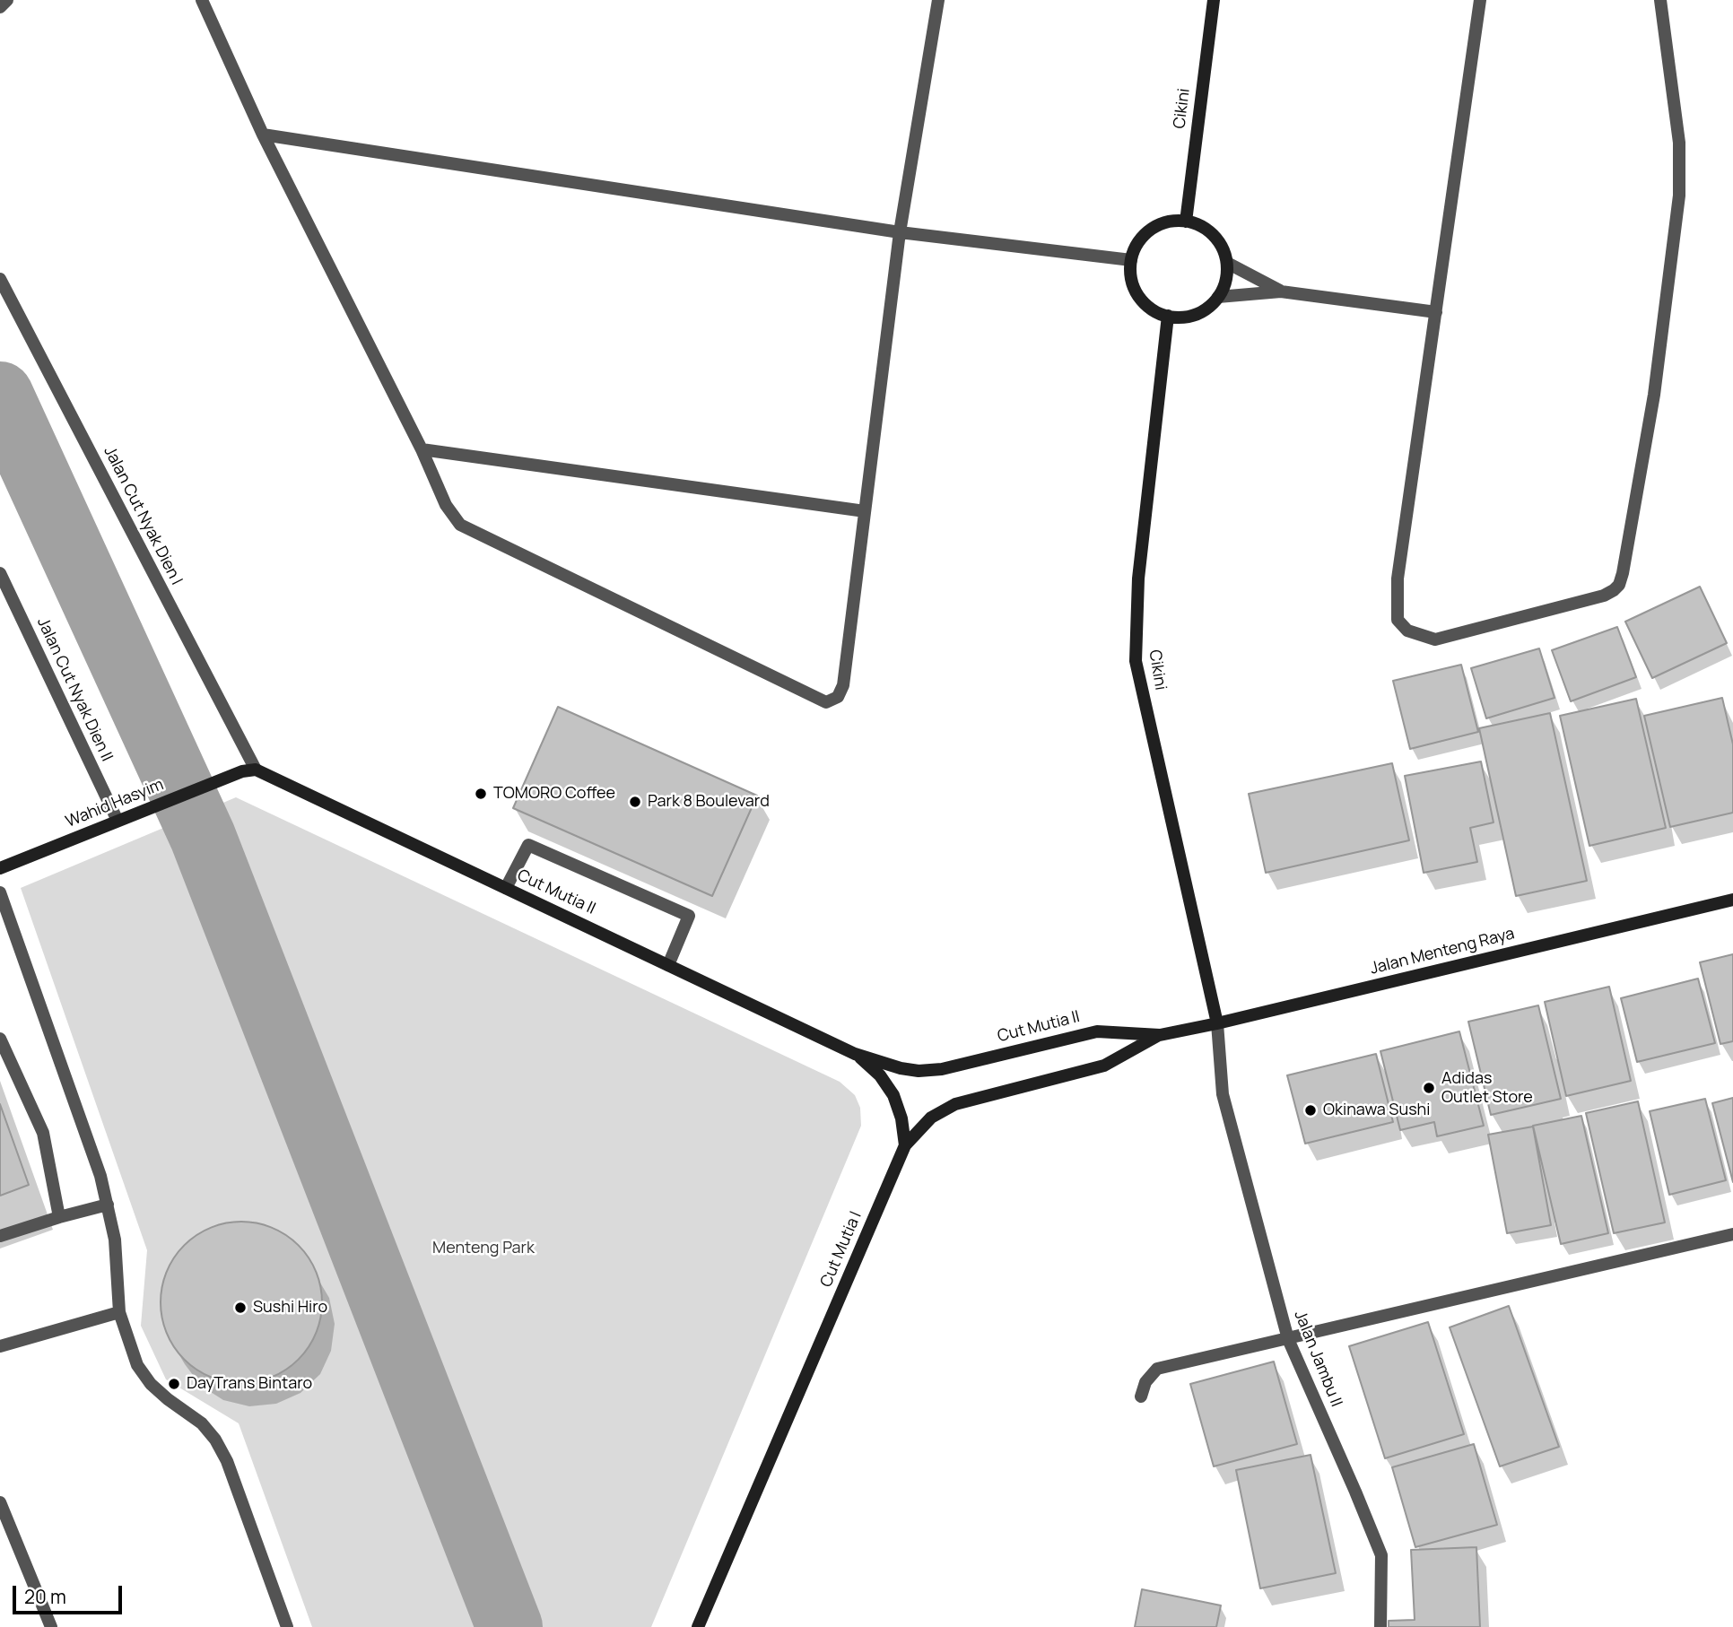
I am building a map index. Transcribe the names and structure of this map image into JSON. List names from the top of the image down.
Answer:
{
  "streets": {
    "main road": [
      "Cikini",
      "Wahid Hasyim",
      "Cut Mutia II",
      "Jalan Menteng Raya",
      "Cut Mutia I"
    ],
    "street": ["Jalan Cut Nyak Dien I", "Jalan Cut Nyak Dien II", "Jalan Jambu II"]
  },
  "crossings": [
    ["Cikini", "Jalan Menteng Raya"],
    ["Cikini", "Jalan Jambu II"],
    ["Jalan Cut Nyak Dien I", "Wahid Hasyim"],
    ["Jalan Cut Nyak Dien I", "Cut Mutia II"],
    ["Jalan Cut Nyak Dien II", "Wahid Hasyim"],
    ["Wahid Hasyim", "Cut Mutia II"],
    ["Cut Mutia II", "Jalan Menteng Raya"],
    ["Cut Mutia II", "Cut Mutia I"],
    ["Jalan Menteng Raya", "Cut Mutia I"],
    ["Jalan Menteng Raya", "Jalan Jambu II"]
  ],
  "parks": ["Menteng Park"],
  "places": [
    "TOMORO Coffee",
    "Park 8 Boulevard",
    "Adidas Outlet Store",
    "Okinawa Sushi",
    "Sushi Hiro",
    "DayTrans Bintaro"
  ],
  "scale_bar": "20 m"
}
